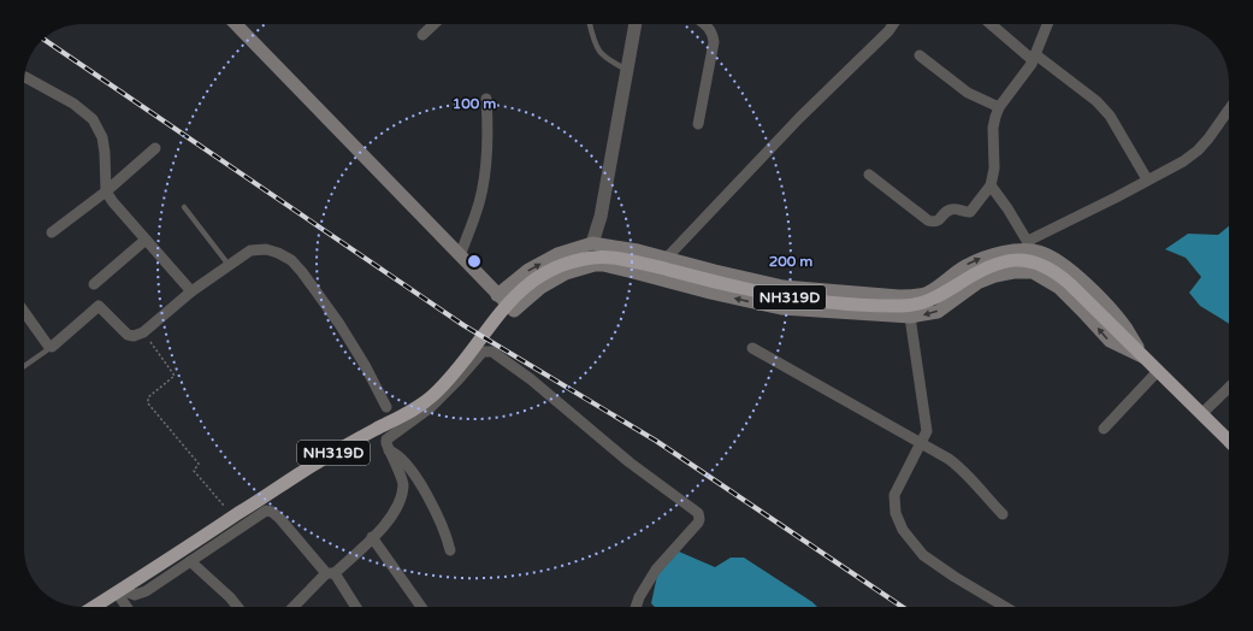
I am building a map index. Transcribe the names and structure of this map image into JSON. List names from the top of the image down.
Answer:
{
  "streets": {
    "highway": ["NH319D"]
  },
  "rings": ["100 m", "200 m"]
}
